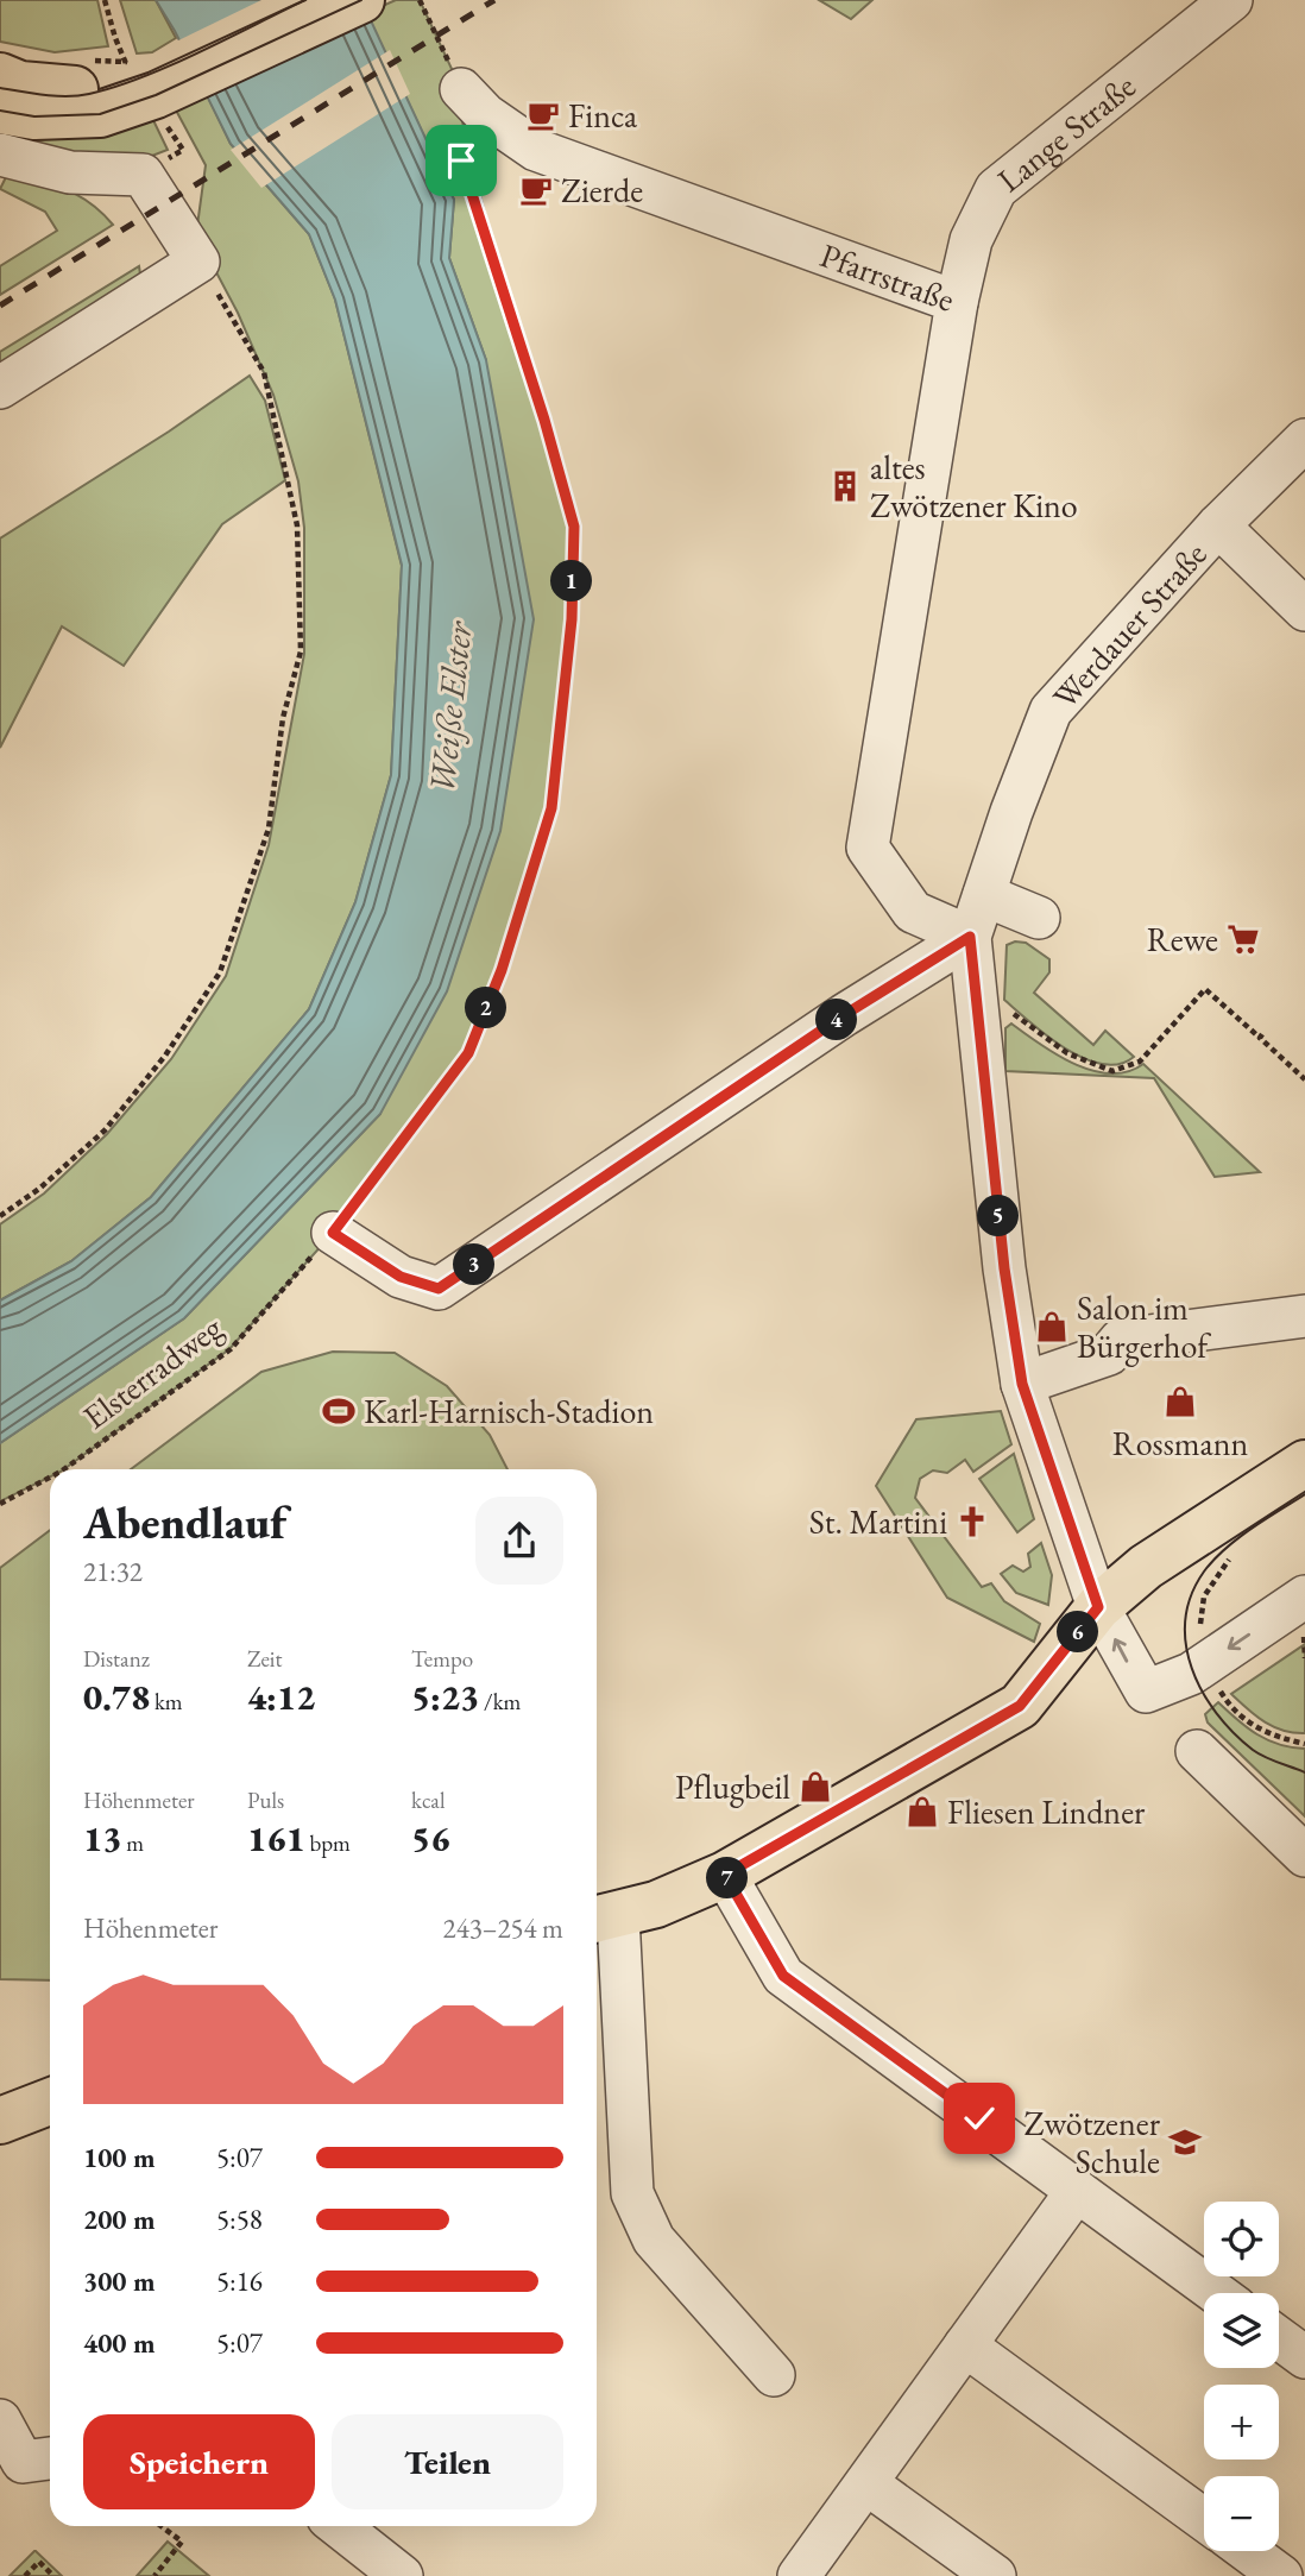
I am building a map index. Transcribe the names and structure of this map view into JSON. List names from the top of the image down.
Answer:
{
  "streets": {
    "street": ["Lange Straße", "Pfarrstraße", "Werdauer Straße"],
    "path": ["Elsterradweg"]
  },
  "crossings": [
    ["Lange Straße", "Pfarrstraße"],
    ["Pfarrstraße", "Werdauer Straße"],
    ["Pfarrstraße", "Elsterradweg"]
  ],
  "water": ["Weiße Elster"],
  "places": {
    "cafe": ["Finca", "Zierde"],
    "building": ["altes Zwötzener Kino"],
    "supermarket": ["Rewe"],
    "shop": [
      "Salon im Bürgerhof",
      "Rossmann",
      "Pflugbeil",
      "Fliesen Lindner"
    ],
    "sports": ["Karl-Harnisch-Stadion"],
    "church": ["St. Martini"],
    "school or university": ["Zwötzener Schule"]
  },
  "page": {
    "pins": [
      "1",
      "2",
      "4",
      "5",
      "3",
      "6",
      "7"
    ],
    "heading": ["Abendlauf", "21:32"],
    "stats": [
      ["Distanz", "0.78 km"],
      ["Zeit", "4:12"],
      ["Tempo", "5:23 /km"],
      ["Höhenmeter", "13 m"],
      ["Puls", "161 bpm"],
      ["kcal", "56"]
    ],
    "chart": ["Höhenmeter", "243–254 m"],
    "list": [
      {
        "name": "100 m",
        "note": "5:07"
      },
      {
        "name": "200 m",
        "note": "5:58"
      },
      {
        "name": "300 m",
        "note": "5:16"
      },
      {
        "name": "400 m",
        "note": "5:07"
      }
    ],
    "map_buttons": ["+", "−"],
    "buttons": ["Speichern", "Teilen"]
  }
}
